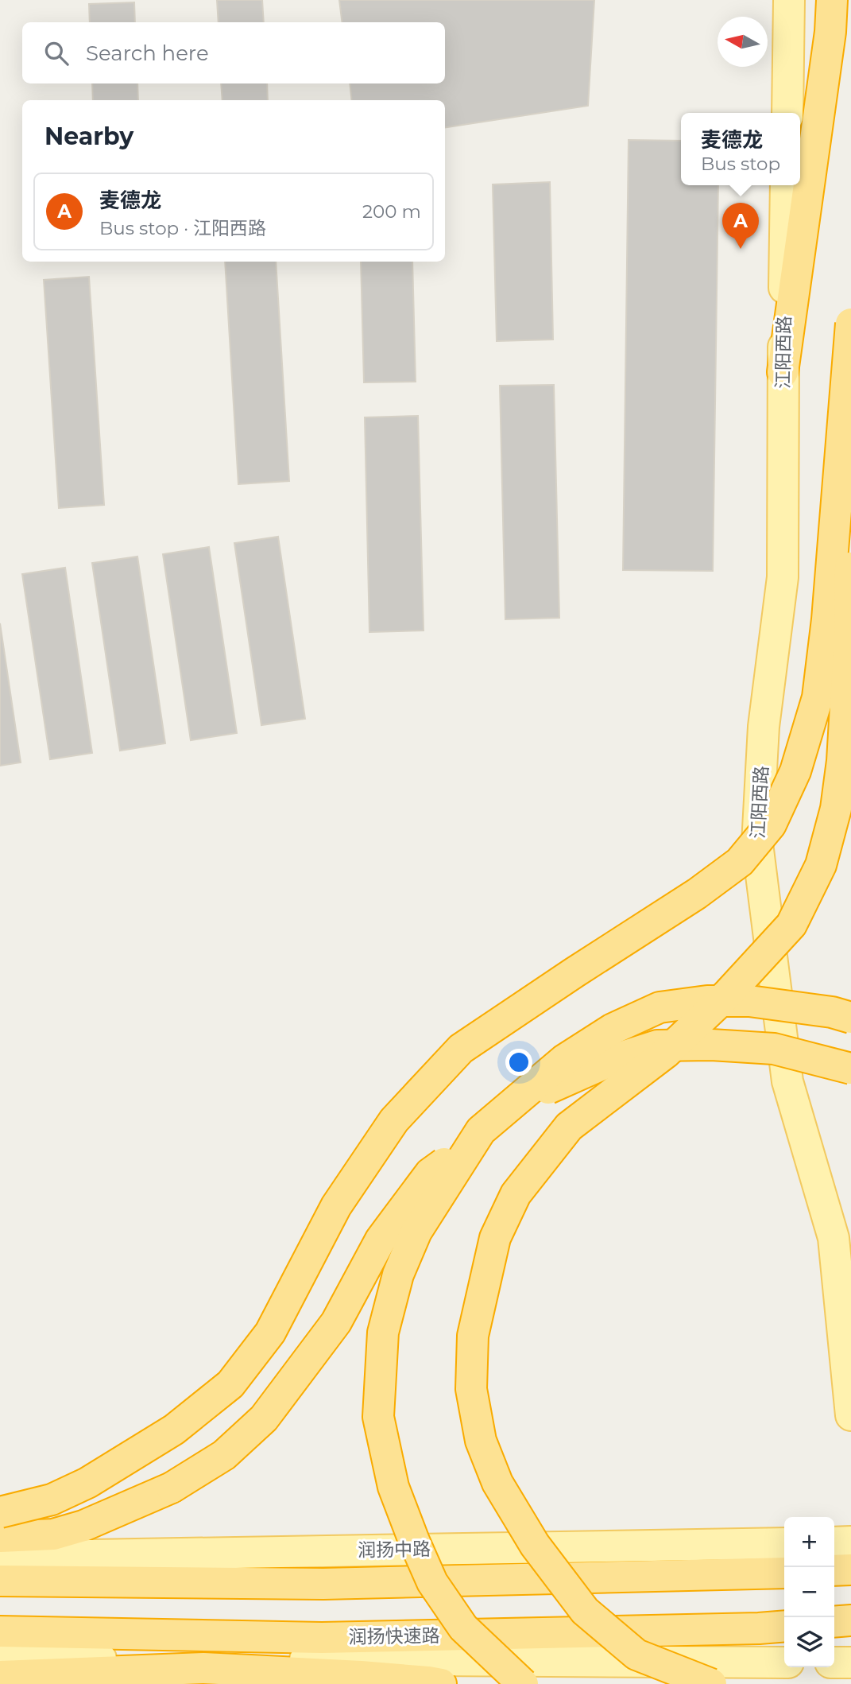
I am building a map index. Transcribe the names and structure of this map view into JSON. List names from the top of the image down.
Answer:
{
  "streets": {
    "highway": ["润扬快速路"],
    "main road": ["江阳西路", "润扬中路"]
  },
  "north": "left",
  "page": {
    "search": "Search here",
    "heading": "Nearby",
    "popup": ["麦德龙", "Bus stop"],
    "list": [
      {
        "mark": "A",
        "name": "麦德龙",
        "note": "Bus stop · 江阳西路",
        "value": "200 m"
      }
    ],
    "pins": "A",
    "map_buttons": ["+", "−"]
  }
}
